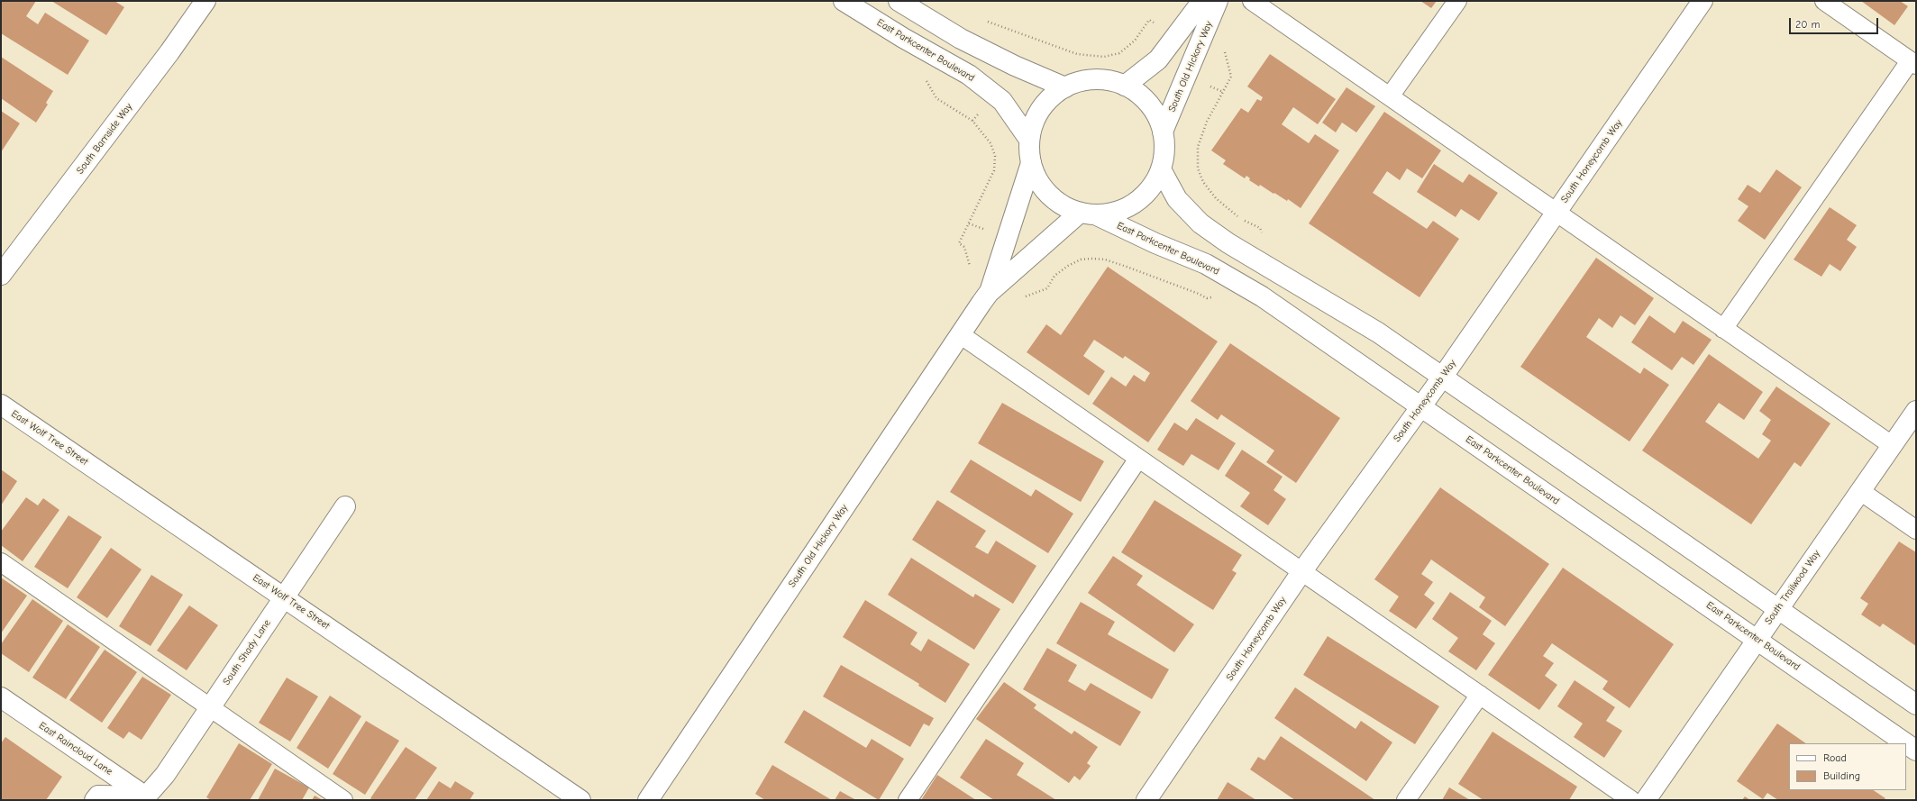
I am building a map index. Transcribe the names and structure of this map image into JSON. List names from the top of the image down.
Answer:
{
  "streets": {
    "street": [
      "East Parkcenter Boulevard",
      "South Old Hickory Way",
      "South Barnside Way",
      "South Honeycomb Way",
      "East Wolf Tree Street",
      "South Trailwood Way",
      "South Shady Lane",
      "East Raincloud Lane"
    ]
  },
  "crossings": [
    ["East Parkcenter Boulevard", "South Old Hickory Way"],
    ["East Parkcenter Boulevard", "South Honeycomb Way"],
    ["East Parkcenter Boulevard", "South Trailwood Way"],
    ["East Wolf Tree Street", "South Shady Lane"],
    ["South Shady Lane", "East Raincloud Lane"]
  ],
  "legend": ["Road", "Building"],
  "scale_bar": "20 m"
}
